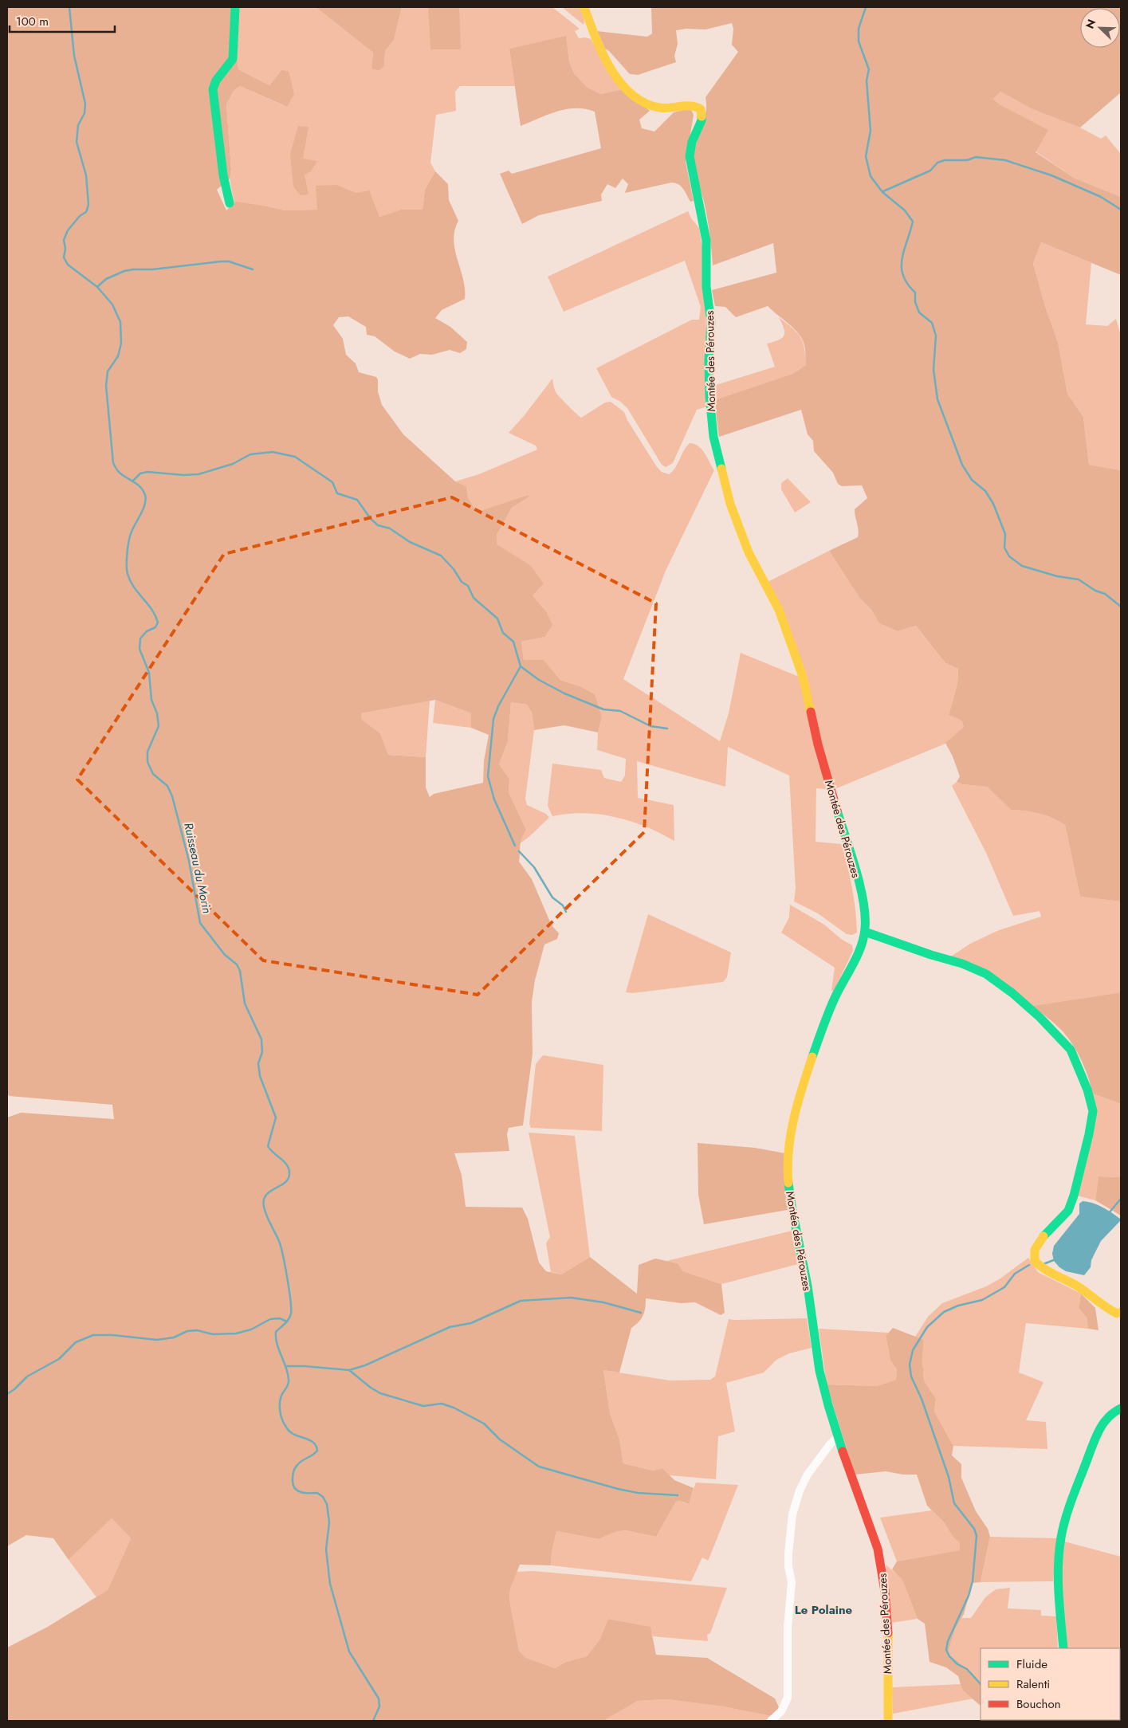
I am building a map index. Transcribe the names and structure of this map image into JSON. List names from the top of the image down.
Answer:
{
  "streets": {
    "street": ["Montée des Pérouzes"]
  },
  "districts": ["Le Polaine"],
  "water": ["Ruisseau du Morin"],
  "legend": ["Fluide", "Ralenti", "Bouchon"],
  "scale_bar": "100 m",
  "north": "top left"
}
